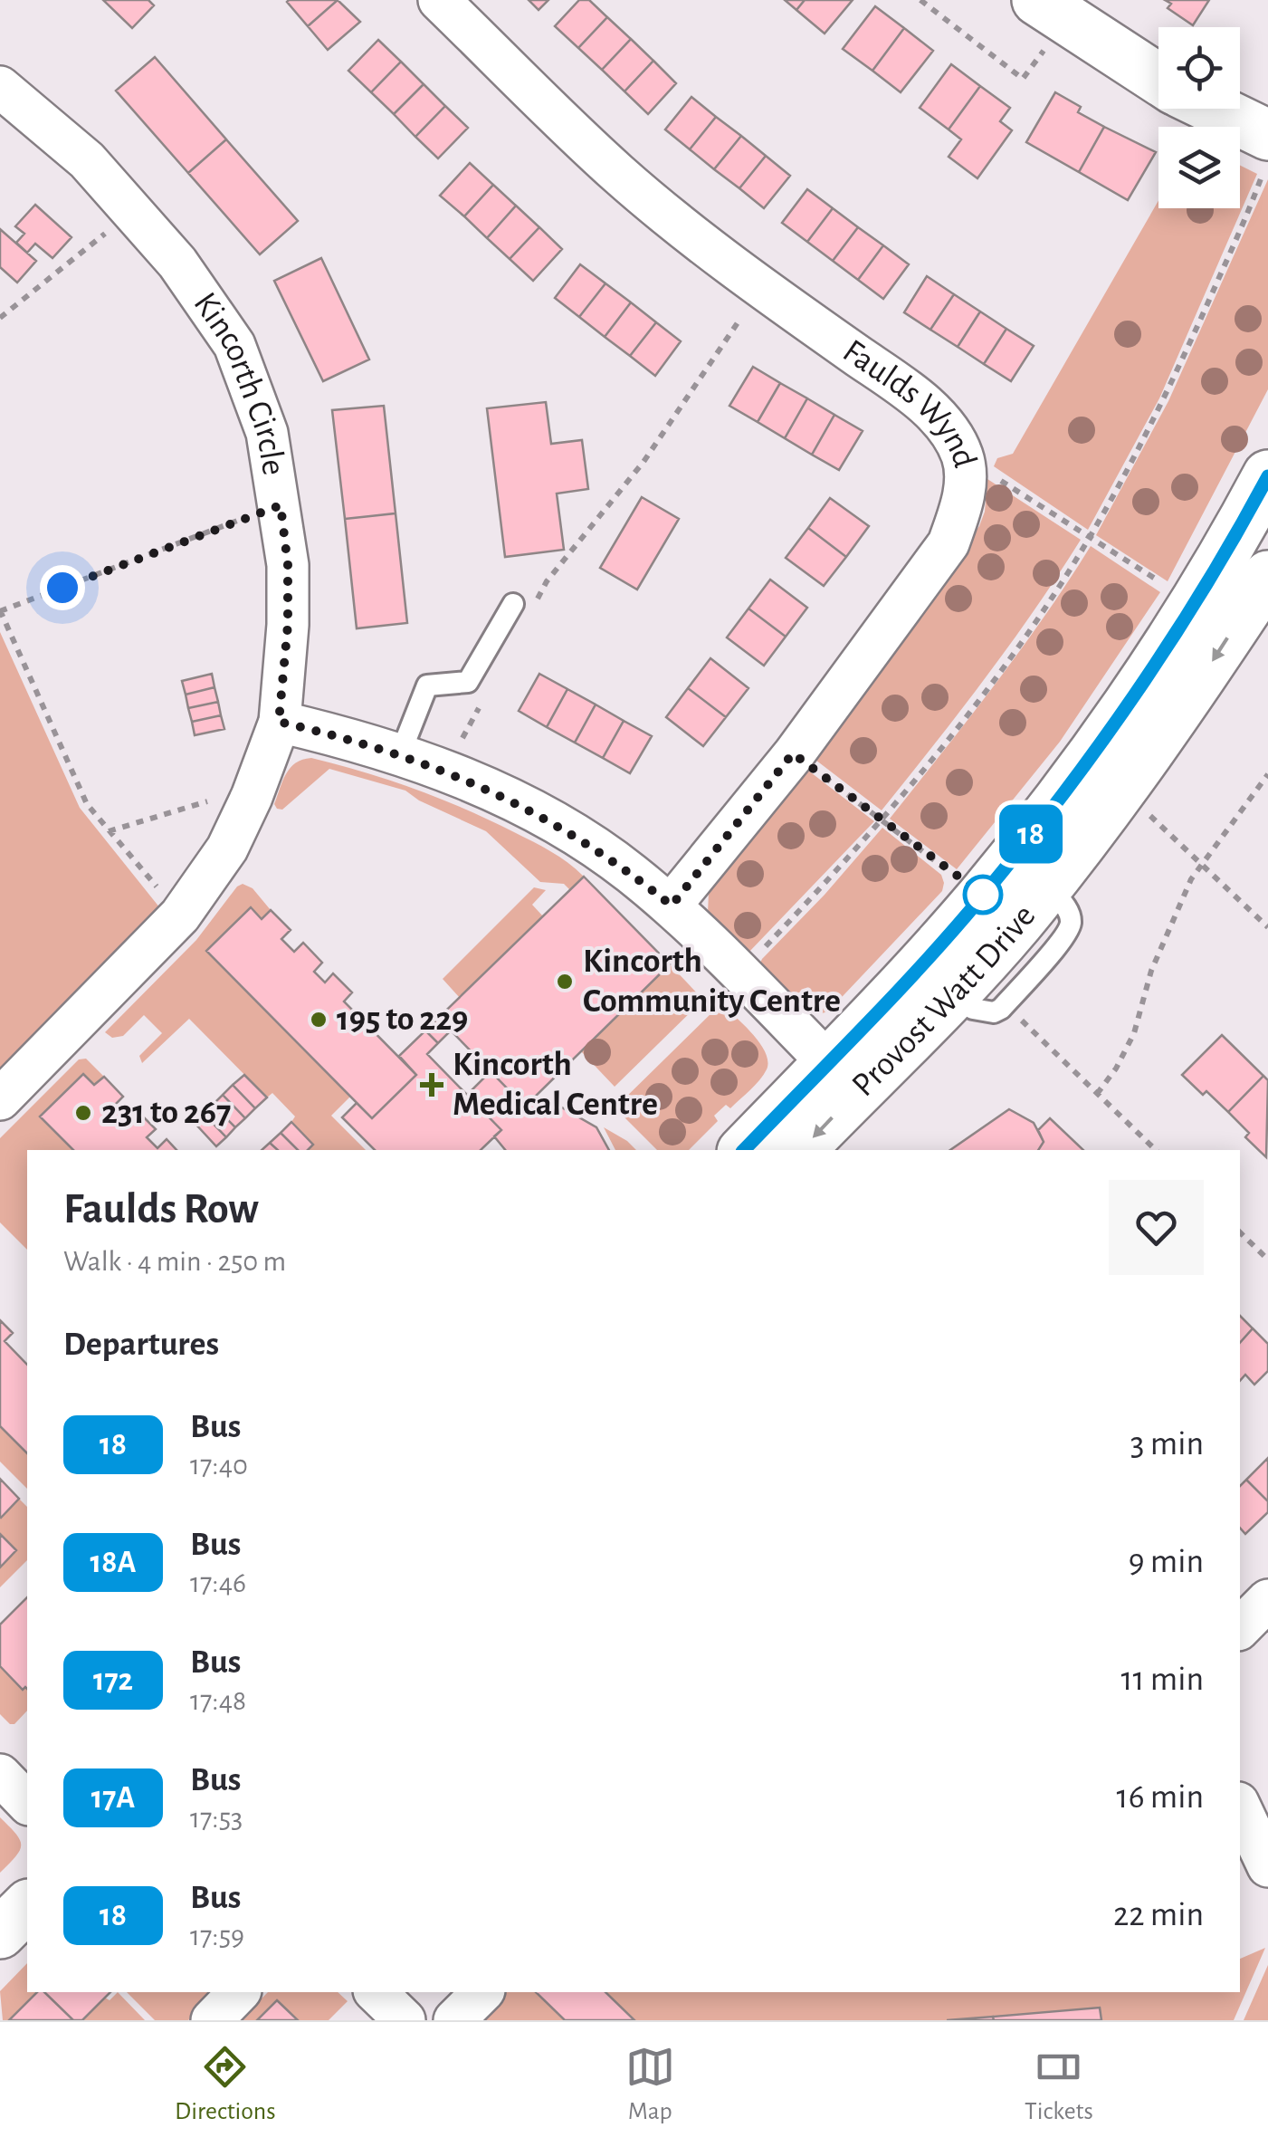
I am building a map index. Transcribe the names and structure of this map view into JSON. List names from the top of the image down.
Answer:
{
  "streets": {
    "street": ["Kincorth Circle", "Faulds Wynd", "Provost Watt Drive"]
  },
  "places": {
    "other": ["Kincorth Community Centre", "195 to 229", "231 to 267"],
    "health": ["Kincorth Medical Centre"]
  },
  "lines": ["bus line 18"],
  "page": {
    "on_map": "18",
    "heading": [
      ["Faulds Row", "Walk · 4 min · 250 m"],
      "Departures"
    ],
    "list": [
      {
        "mark": "18",
        "name": "Bus",
        "note": "17:40",
        "value": "3 min"
      },
      {
        "mark": "18A",
        "name": "Bus",
        "note": "17:46",
        "value": "9 min"
      },
      {
        "mark": "172",
        "name": "Bus",
        "note": "17:48",
        "value": "11 min"
      },
      {
        "mark": "17A",
        "name": "Bus",
        "note": "17:53",
        "value": "16 min"
      },
      {
        "mark": "18",
        "name": "Bus",
        "note": "17:59",
        "value": "22 min"
      }
    ],
    "tabs": ["Directions", "Map", "Tickets"]
  }
}
